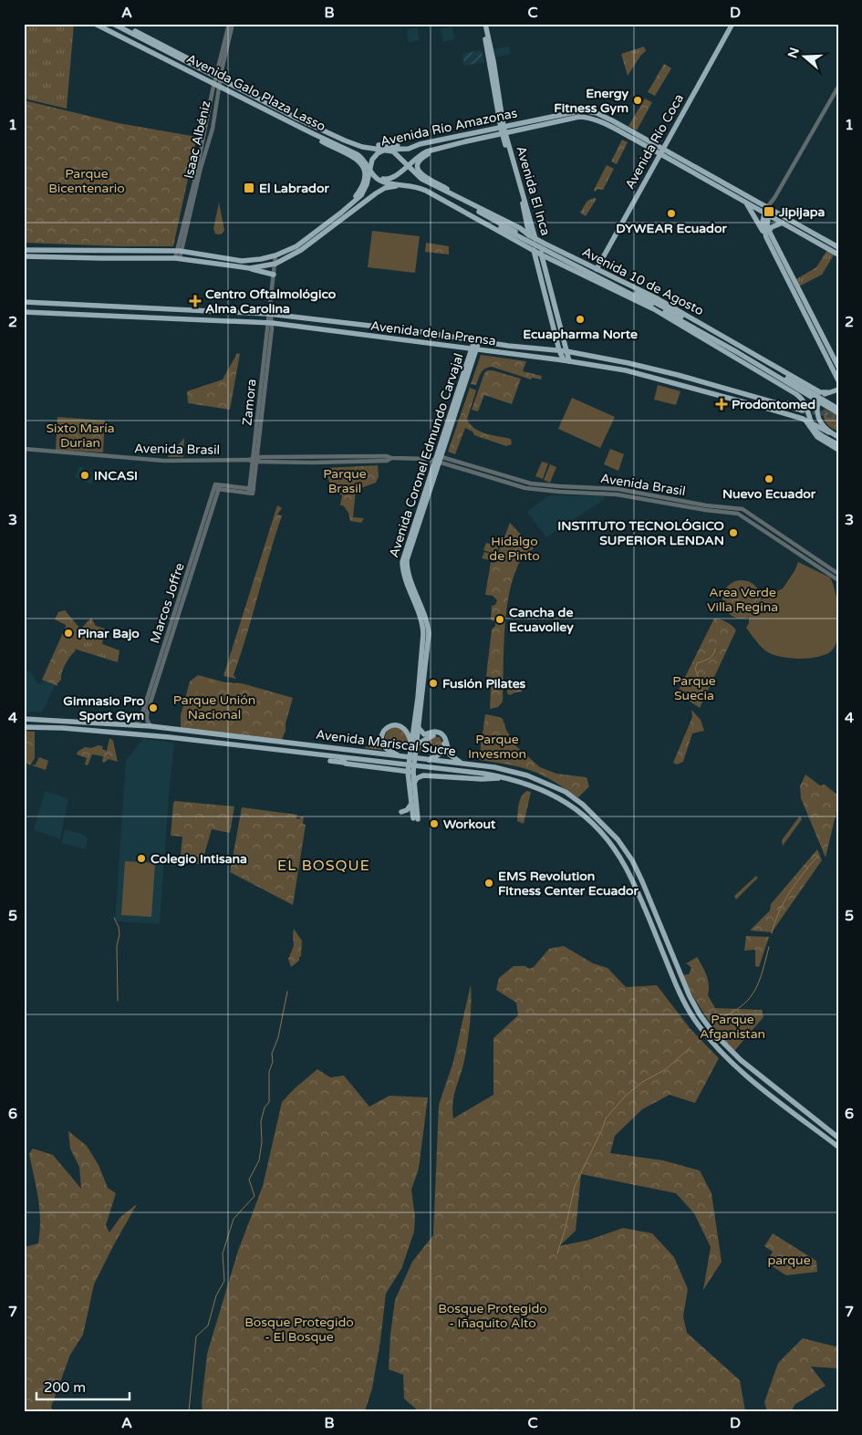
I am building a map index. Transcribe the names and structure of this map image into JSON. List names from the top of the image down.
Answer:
{
  "streets": {
    "main road": [
      "Avenida Galo Plaza Lasso",
      "Avenida Río Amazonas",
      "Avenida Río Coca",
      "Avenida El Inca",
      "Avenida 10 de Agosto",
      "Avenida de la Prensa",
      "Avenida Coronel Edmundo Carvajal",
      "Avenida Mariscal Sucre"
    ],
    "street": [
      "Isaac Albéniz",
      "Zamora",
      "Avenida Brasil",
      "Marcos Joffre"
    ]
  },
  "crossings": [
    ["Avenida Galo Plaza Lasso", "Isaac Albéniz"],
    ["Avenida Galo Plaza Lasso", "Avenida 10 de Agosto"],
    ["Avenida Río Amazonas", "Isaac Albéniz"],
    ["Avenida Río Amazonas", "Avenida Río Coca"],
    ["Avenida Río Amazonas", "Avenida El Inca"],
    ["Avenida Río Amazonas", "Avenida 10 de Agosto"],
    ["Avenida Río Amazonas", "Zamora"],
    ["Avenida Río Coca", "Avenida 10 de Agosto"],
    ["Avenida El Inca", "Avenida 10 de Agosto"],
    ["Avenida El Inca", "Avenida de la Prensa"],
    ["Avenida de la Prensa", "Zamora"],
    ["Avenida de la Prensa", "Avenida Coronel Edmundo Carvajal"],
    ["Zamora", "Avenida Brasil"],
    ["Zamora", "Marcos Joffre"],
    ["Avenida Brasil", "Avenida Coronel Edmundo Carvajal"],
    ["Avenida Coronel Edmundo Carvajal", "Avenida Mariscal Sucre"],
    ["Marcos Joffre", "Avenida Mariscal Sucre"]
  ],
  "districts": ["EL BOSQUE"],
  "parks": [
    "Parque Bicentenario",
    "Sixto María Durian",
    "Parque Brasil",
    "Hidalgo de Pinto",
    "Area Verde Villa Regina",
    "Parque Suecia",
    "Parque Unión Nacional",
    "Parque Invesmon",
    "Parque Afganistan",
    "parque",
    "Bosque Protegido - Iñaquito Alto",
    "Bosque Protegido - El Bosque"
  ],
  "places": {
    "other": [
      "Energy Fitness Gym",
      "DYWEAR Ecuador",
      "Ecuapharma Norte",
      "INCASI",
      "Nuevo Ecuador",
      "INSTITUTO TECNOLÓGICO SUPERIOR LENDAN",
      "Cancha de Ecuavolley",
      "Pinar Bajo",
      "Fusión Pilates",
      "Gimnasio Pro Sport Gym",
      "Workout",
      "Colegio Intisana",
      "EMS Revolution Fitness Center Ecuador"
    ],
    "transit": ["El Labrador", "Jipijapa"],
    "health": ["Centro Oftalmológico Alma Carolina", "Prodontomed"]
  },
  "scale_bar": "200 m",
  "north": "left",
  "grid": {
    "columns": [
      "A",
      "B",
      "C",
      "D"
    ],
    "rows": [
      "1",
      "2",
      "3",
      "4",
      "5",
      "6",
      "7"
    ]
  }
}
